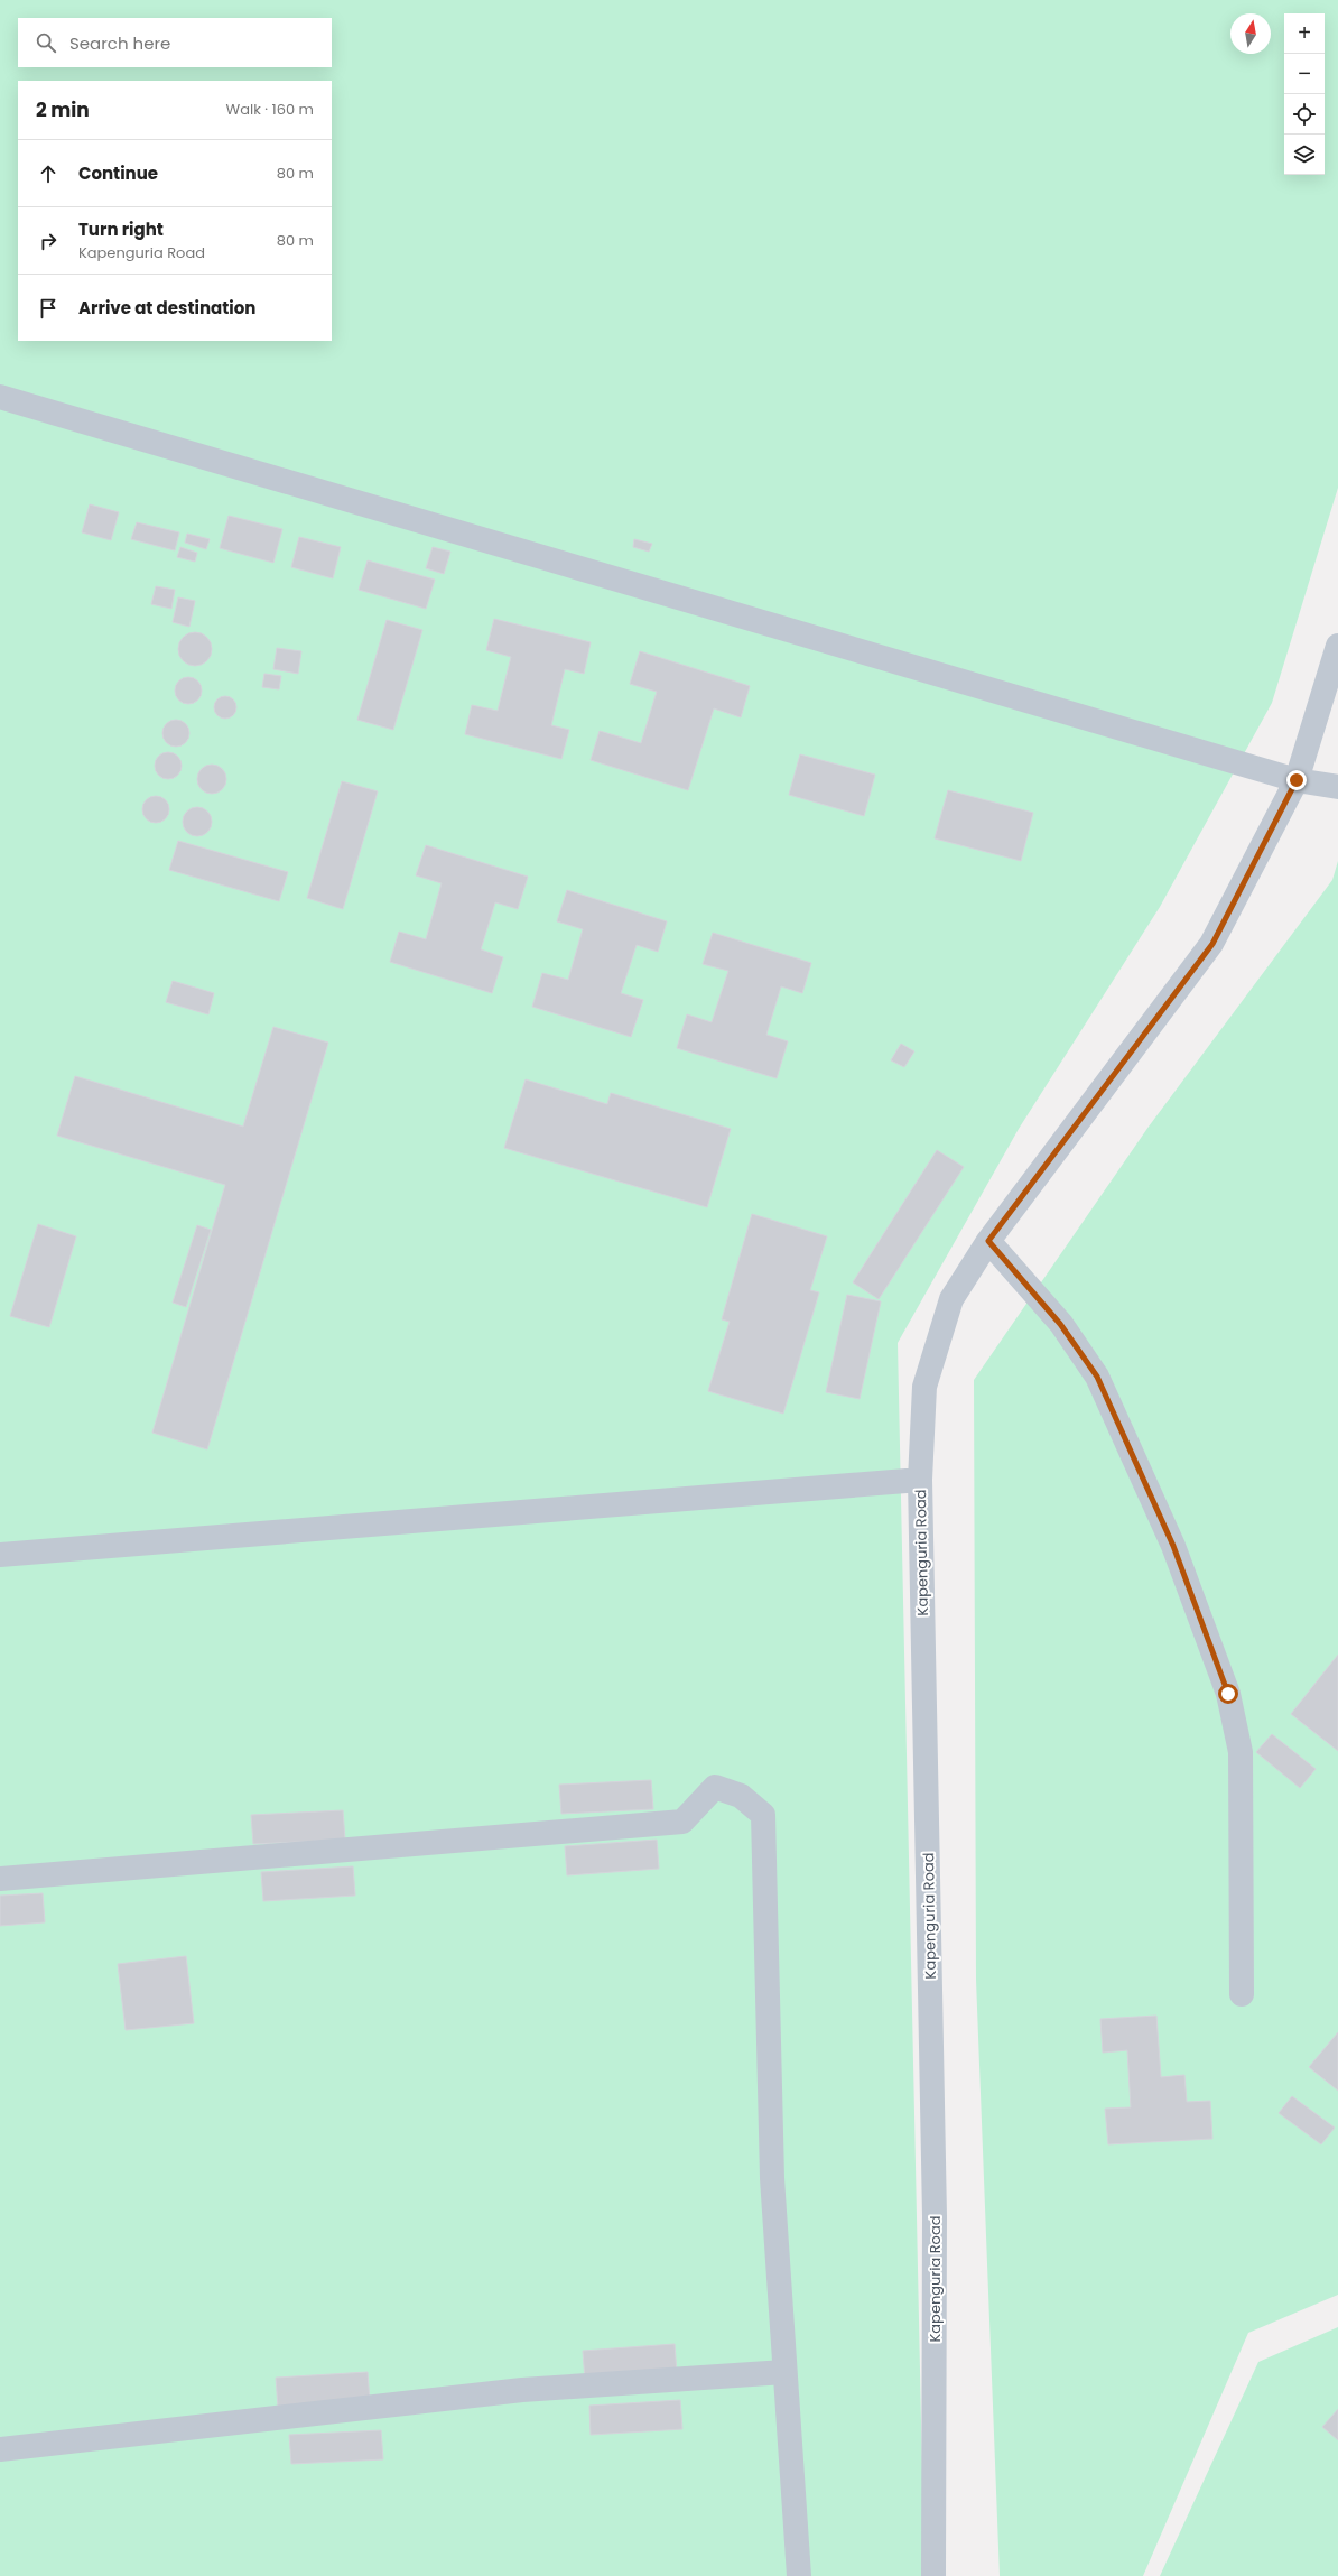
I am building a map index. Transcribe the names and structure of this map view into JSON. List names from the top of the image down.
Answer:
{
  "streets": {
    "street": ["Kapenguria Road"]
  },
  "north": "top",
  "page": {
    "map_buttons": ["+", "−"],
    "search": "Search here",
    "heading": ["2 min", "Walk · 160 m"],
    "list": [
      ["Continue", "80 m"],
      ["Turn right", "Kapenguria Road", "80 m"],
      "Arrive at destination"
    ]
  }
}
